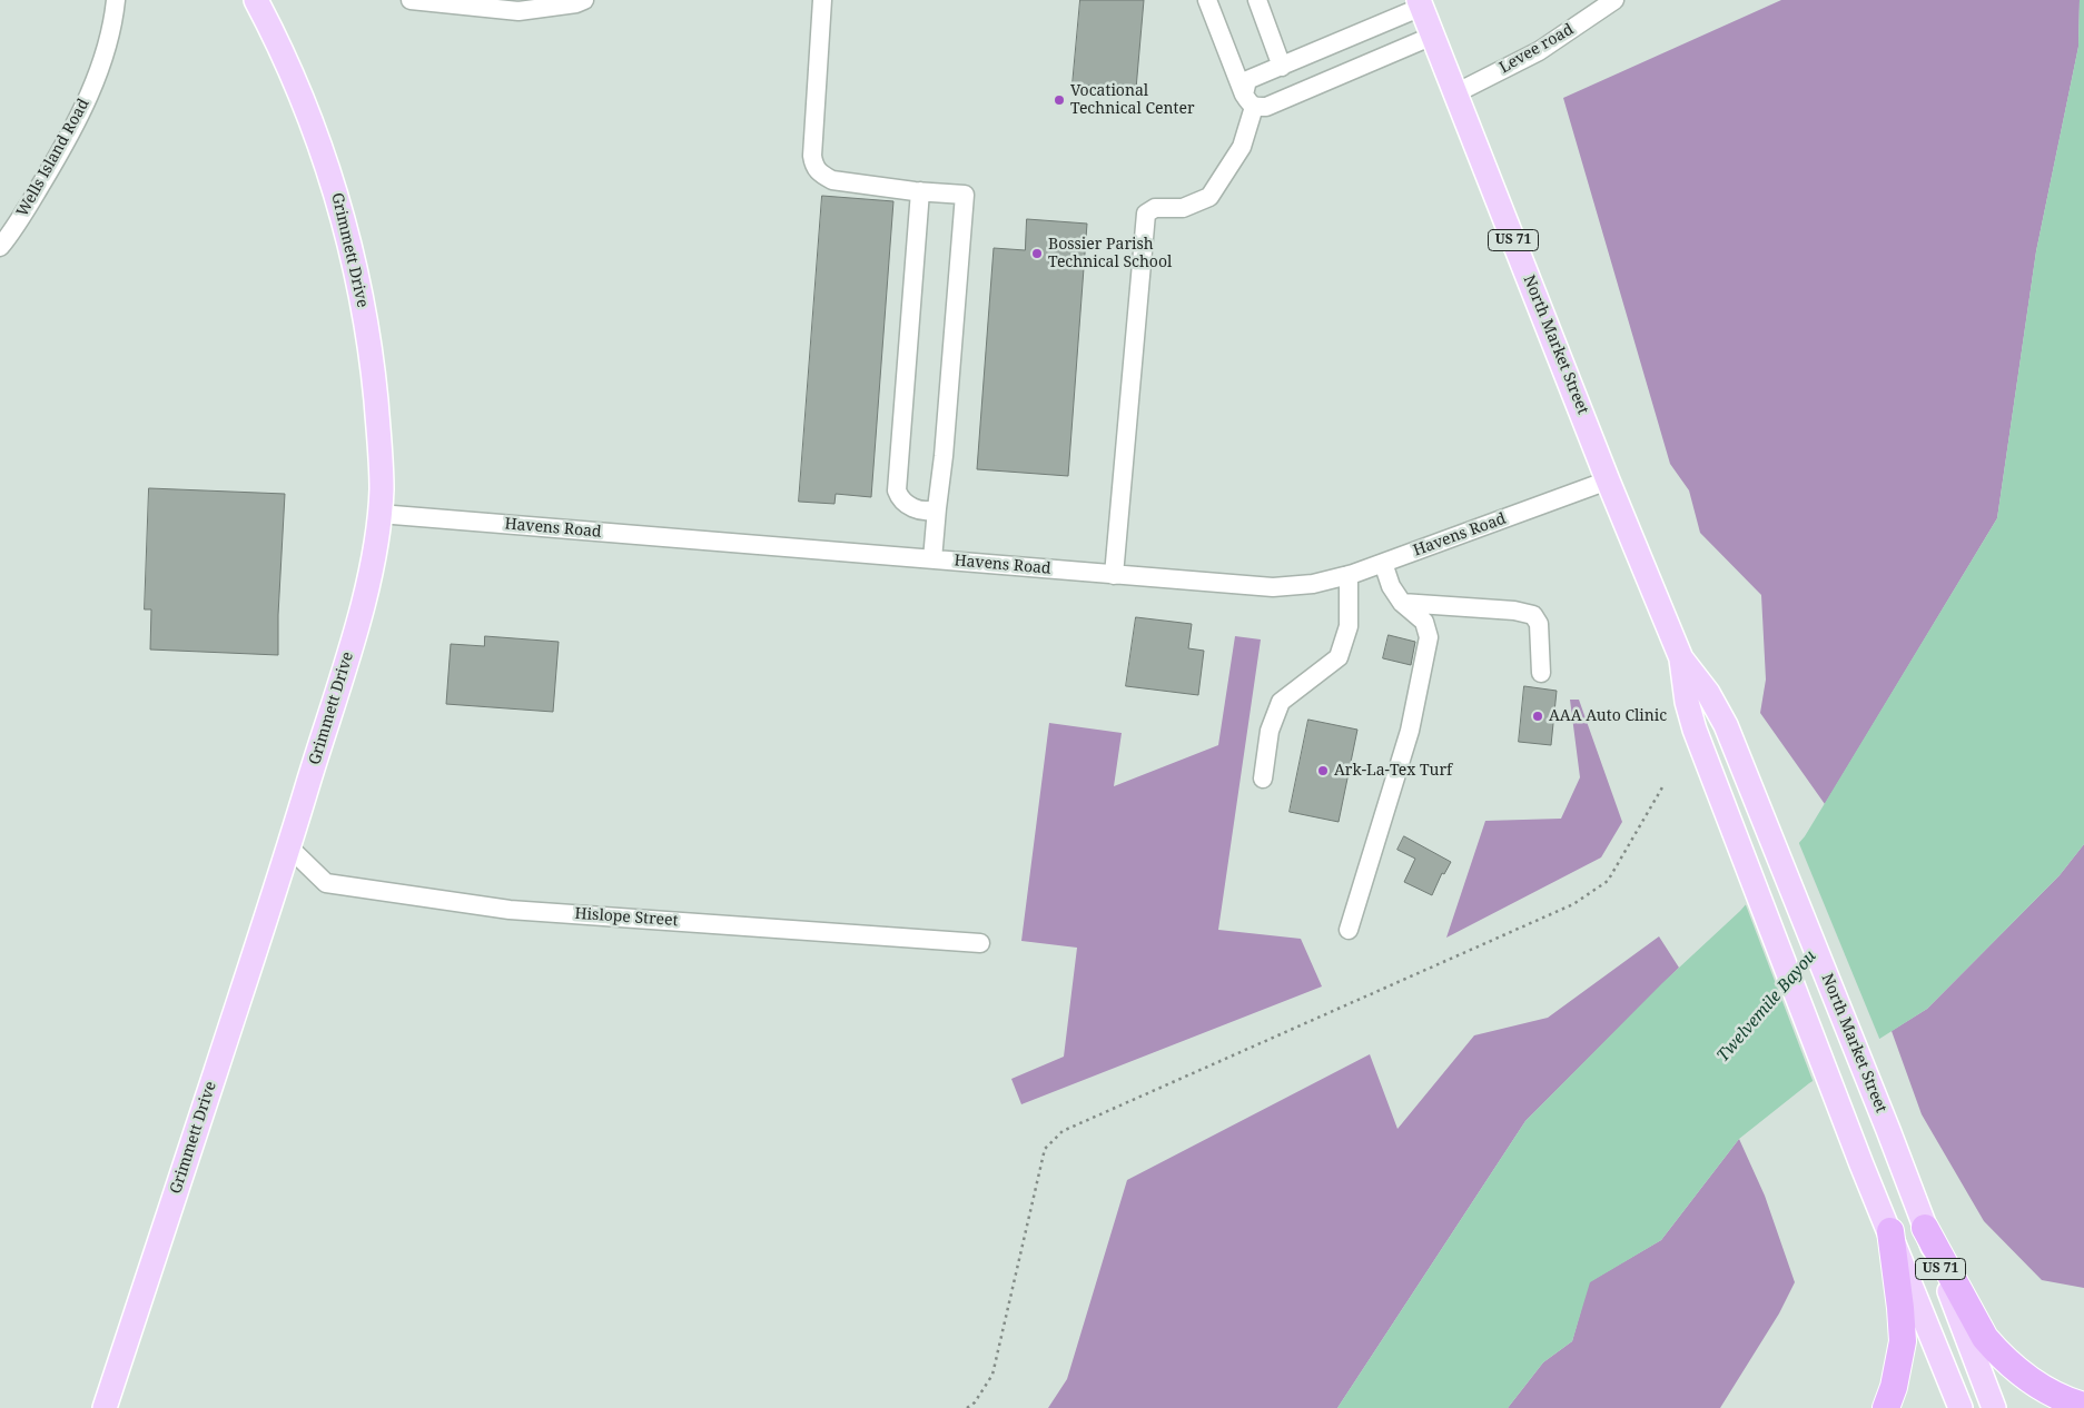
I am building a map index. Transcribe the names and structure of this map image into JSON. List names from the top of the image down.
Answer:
{
  "streets": {
    "main road": ["US 71", "Grimmett Drive", "North Market Street"],
    "street": [
      "Levee road",
      "Wells Island Road",
      "Havens Road",
      "Hislope Street"
    ]
  },
  "crossings": [
    ["Levee road", "North Market Street"],
    ["Grimmett Drive", "Havens Road"],
    ["Grimmett Drive", "Hislope Street"],
    ["North Market Street", "Havens Road"]
  ],
  "water": ["Twelvemile Bayou"],
  "places": [
    "Vocational Technical Center",
    "Bossier Parish Technical School",
    "AAA Auto Clinic",
    "Ark-La-Tex Turf"
  ]
}
